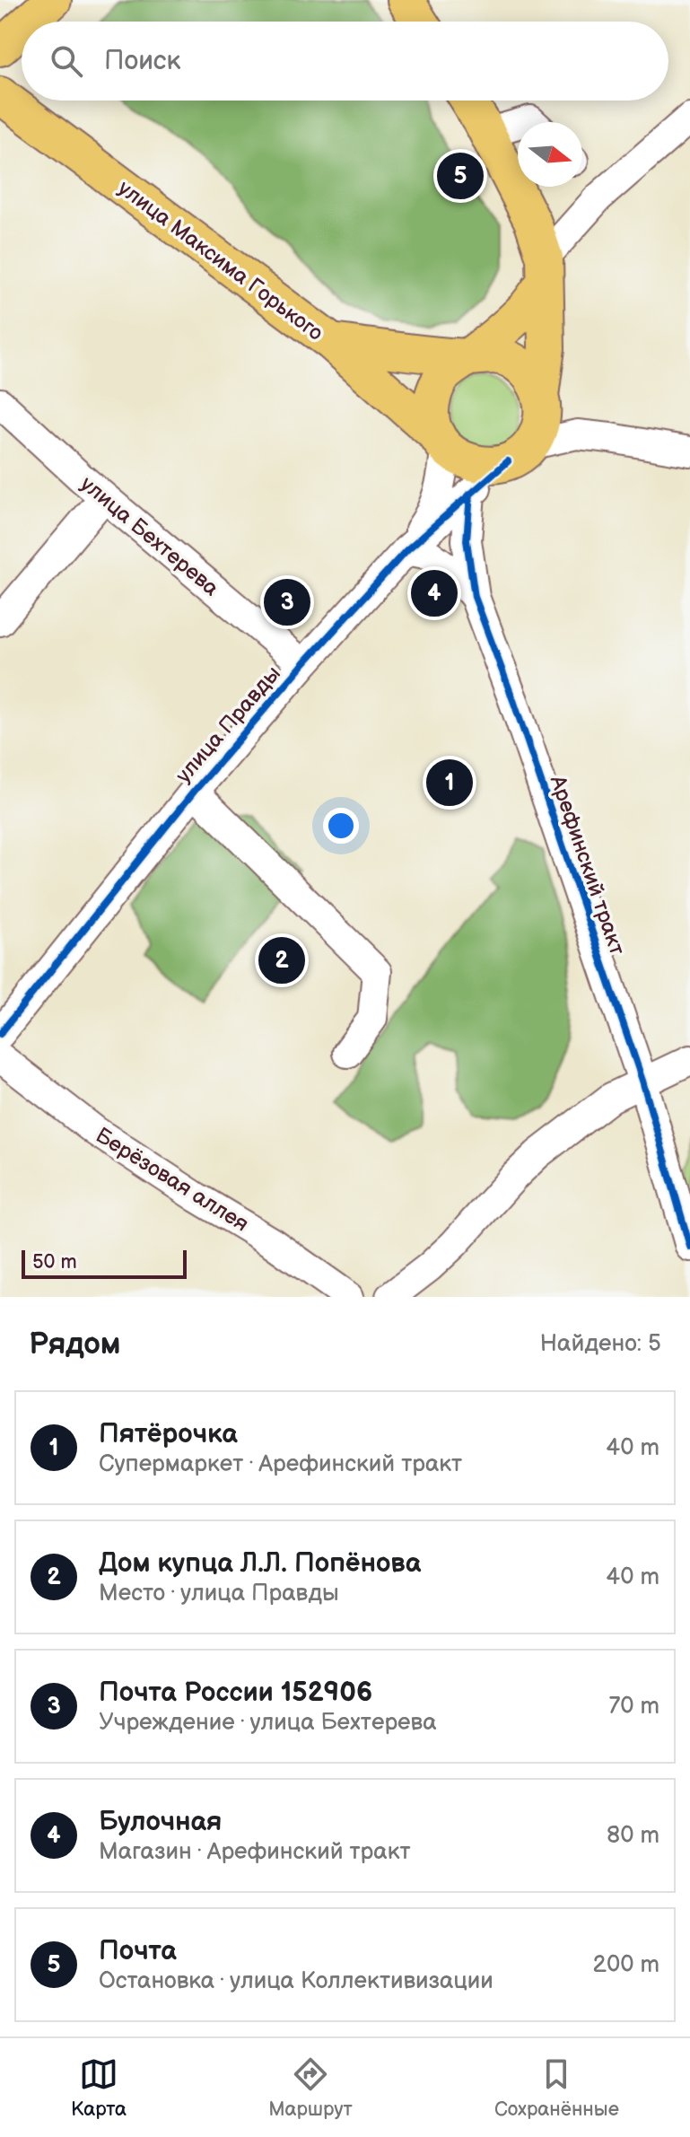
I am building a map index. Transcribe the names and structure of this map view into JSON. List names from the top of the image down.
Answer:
{
  "streets": {
    "main road": ["улица Максима Горького"],
    "street": [
      "улица Бехтерева",
      "улица Правды",
      "Арефинский тракт",
      "Берёзовая аллея"
    ]
  },
  "crossings": [
    ["улица Максима Горького", "улица Правды"],
    ["улица Бехтерева", "улица Правды"],
    ["улица Правды", "Арефинский тракт"]
  ],
  "scale_bar": "50 m",
  "north": "right",
  "page": {
    "search": "Поиск",
    "pins": [
      "5",
      "4",
      "3",
      "1",
      "2"
    ],
    "scale": "50 m",
    "heading": ["Рядом", "Найдено: 5"],
    "list": [
      {
        "mark": "1",
        "name": "Пятёрочка",
        "note": "Супермаркет · Арефинский тракт",
        "value": "40 m"
      },
      {
        "mark": "2",
        "name": "Дом купца Л.Л. Попёнова",
        "note": "Место · улица Правды",
        "value": "40 m"
      },
      {
        "mark": "3",
        "name": "Почта России 152906",
        "note": "Учреждение · улица Бехтерева",
        "value": "70 m"
      },
      {
        "mark": "4",
        "name": "Булочная",
        "note": "Магазин · Арефинский тракт",
        "value": "80 m"
      },
      {
        "mark": "5",
        "name": "Почта",
        "note": "Остановка · улица Коллективизации",
        "value": "200 m"
      }
    ],
    "nav": ["Карта", "Маршрут", "Сохранённые"]
  }
}
